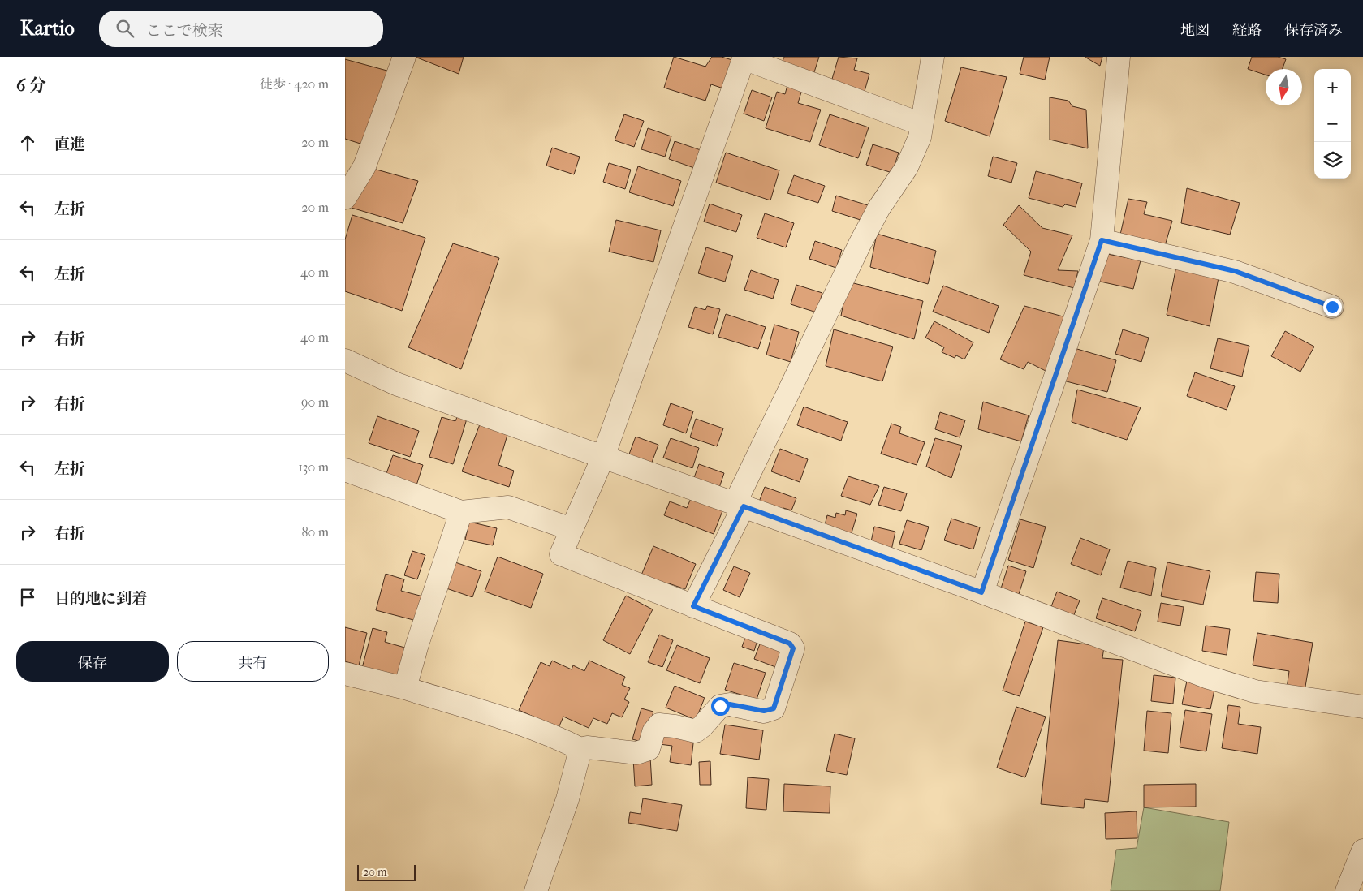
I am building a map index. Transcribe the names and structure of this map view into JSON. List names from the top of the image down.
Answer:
{
  "scale_bar": "20 m",
  "north": "bottom",
  "page": {
    "header": "Kartio",
    "search": "ここで検索",
    "nav": ["地図", "経路", "保存済み"],
    "heading": ["6 分", "徒歩 · 420 m"],
    "map_buttons": ["+", "−"],
    "list": [
      ["直進", "20 m"],
      ["左折", "20 m"],
      ["左折", "40 m"],
      ["右折", "40 m"],
      ["右折", "90 m"],
      ["左折", "130 m"],
      ["右折", "80 m"],
      "目的地に到着"
    ],
    "buttons": ["保存", "共有"],
    "scale": "20 m"
  }
}
